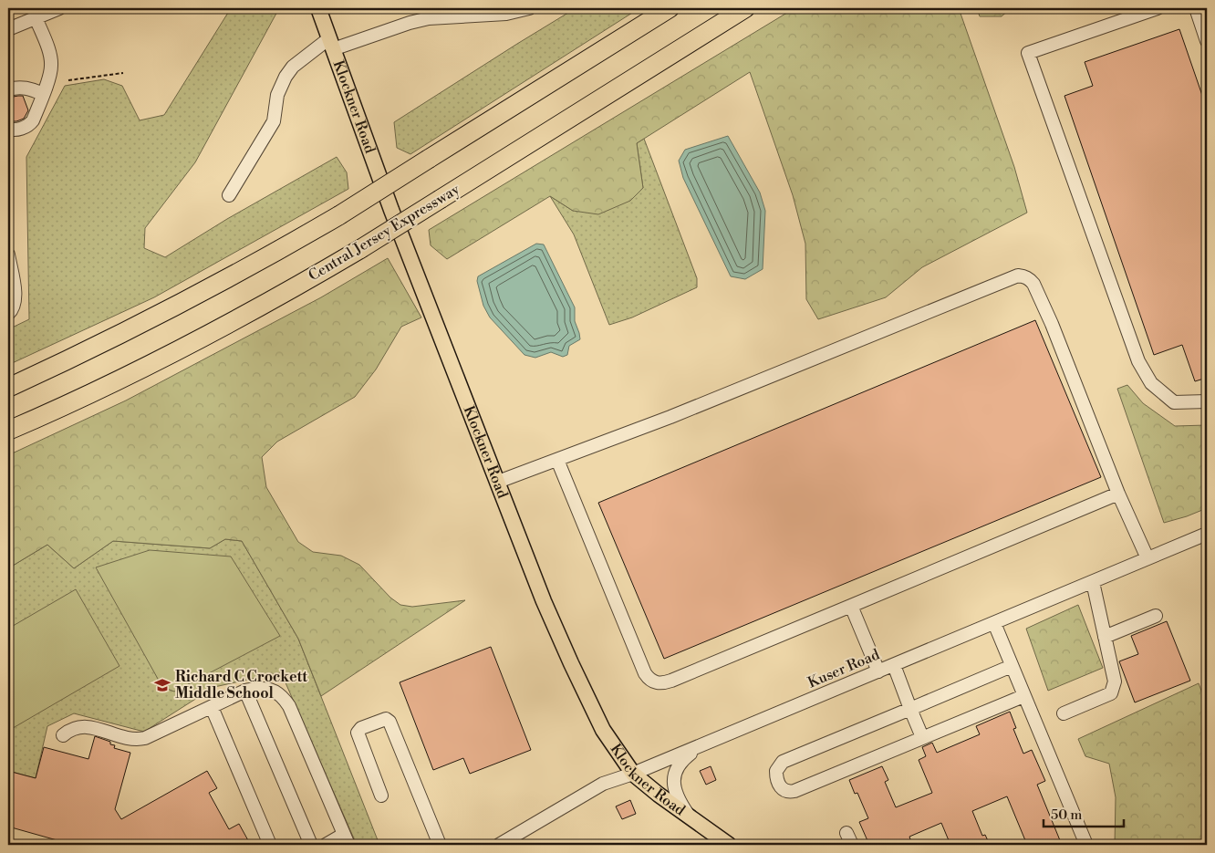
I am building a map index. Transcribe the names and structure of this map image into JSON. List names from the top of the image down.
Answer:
{
  "streets": {
    "highway": ["Central Jersey Expressway"],
    "main road": ["Klockner Road"],
    "street": ["Kuser Road"]
  },
  "crossings": [
    ["Klockner Road", "Kuser Road"]
  ],
  "places": {
    "school or university": ["Richard C Crockett Middle School"]
  },
  "scale_bar": "50 m"
}
